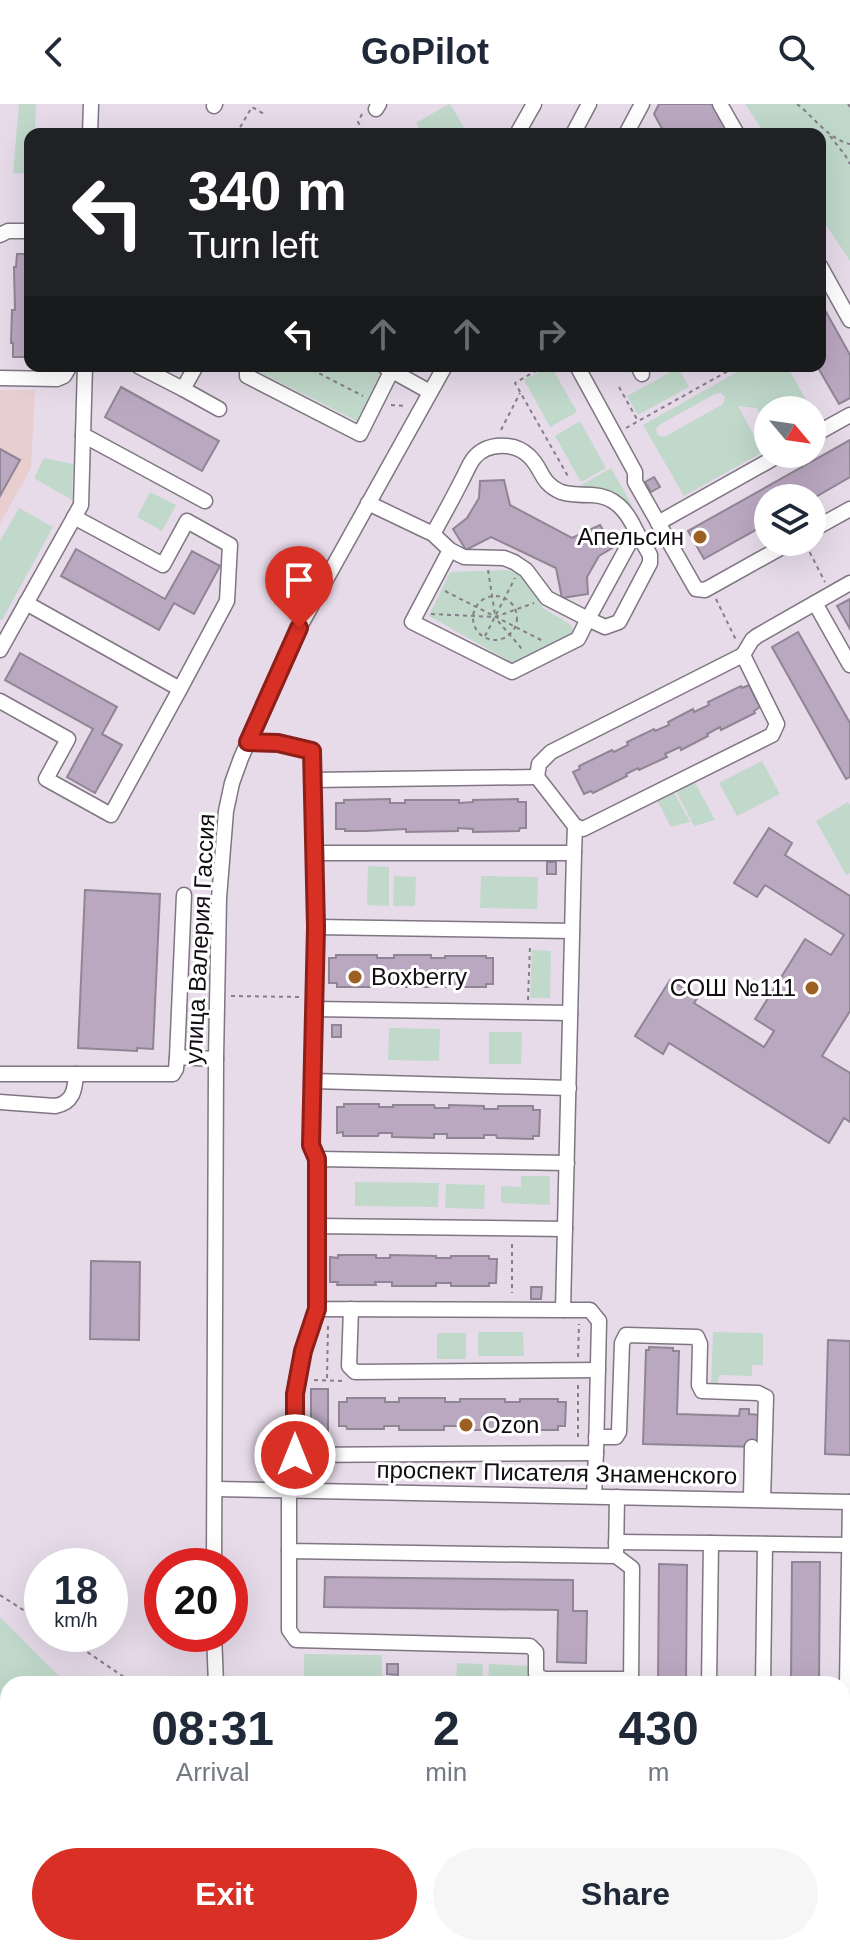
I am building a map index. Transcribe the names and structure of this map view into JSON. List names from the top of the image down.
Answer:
{
  "streets": {
    "street": ["улица Валерия Гассия", "проспект Писателя Знаменского"]
  },
  "crossings": [
    ["улица Валерия Гассия", "проспект Писателя Знаменского"]
  ],
  "places": [
    "Апельсин",
    "Boxberry",
    "СОШ №111",
    "Ozon"
  ],
  "north": "bottom right",
  "page": {
    "header": "GoPilot",
    "turn": ["340 m", "Turn left"],
    "speed": "18 km/h",
    "limit": "20",
    "eta": [
      "08:31",
      "Arrival",
      "2",
      "min",
      "430",
      "m"
    ],
    "buttons": ["Exit", "Share"]
  }
}
